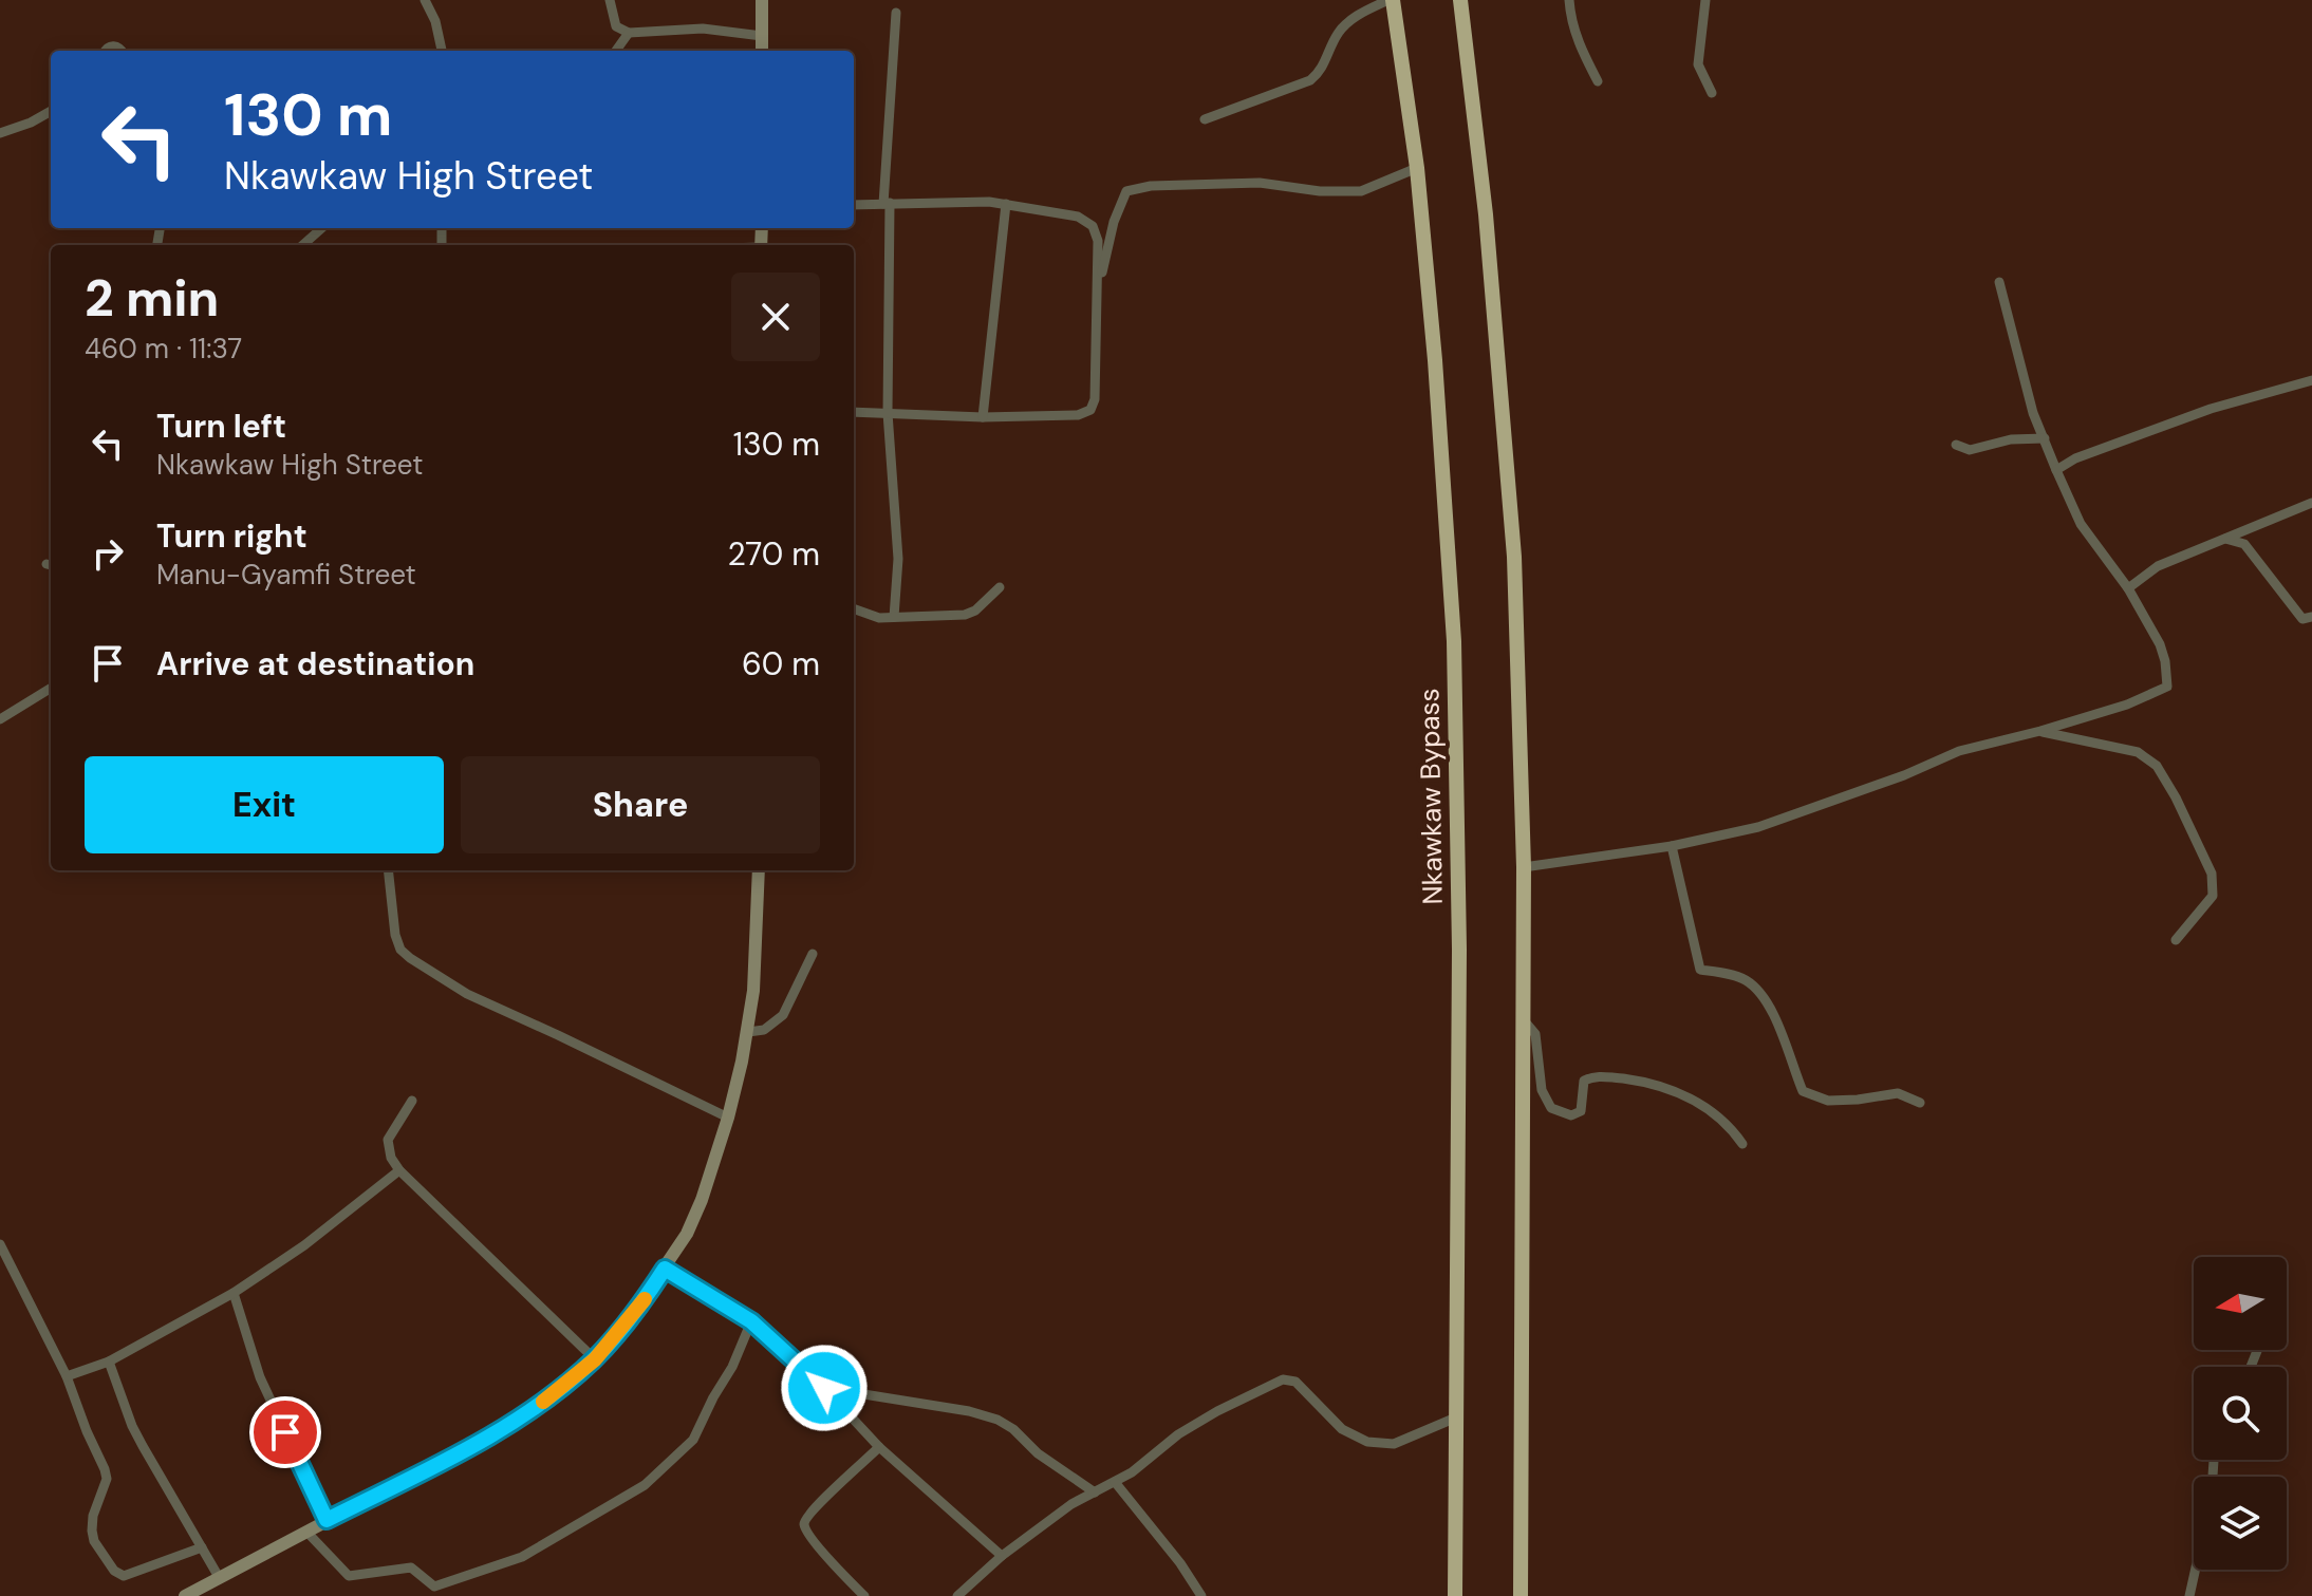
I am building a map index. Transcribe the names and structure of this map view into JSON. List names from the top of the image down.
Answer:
{
  "streets": {
    "highway": ["Nkawkaw Bypass"]
  },
  "north": "left",
  "page": {
    "turn": ["130 m", "Nkawkaw High Street"],
    "heading": ["2 min", "460 m · 11:37"],
    "list": [
      {
        "name": "Turn left",
        "note": "Nkawkaw High Street",
        "value": "130 m"
      },
      {
        "name": "Turn right",
        "note": "Manu-Gyamfi Street",
        "value": "270 m"
      },
      {
        "name": "Arrive at destination",
        "value": "60 m"
      }
    ],
    "buttons": ["Exit", "Share"]
  }
}
